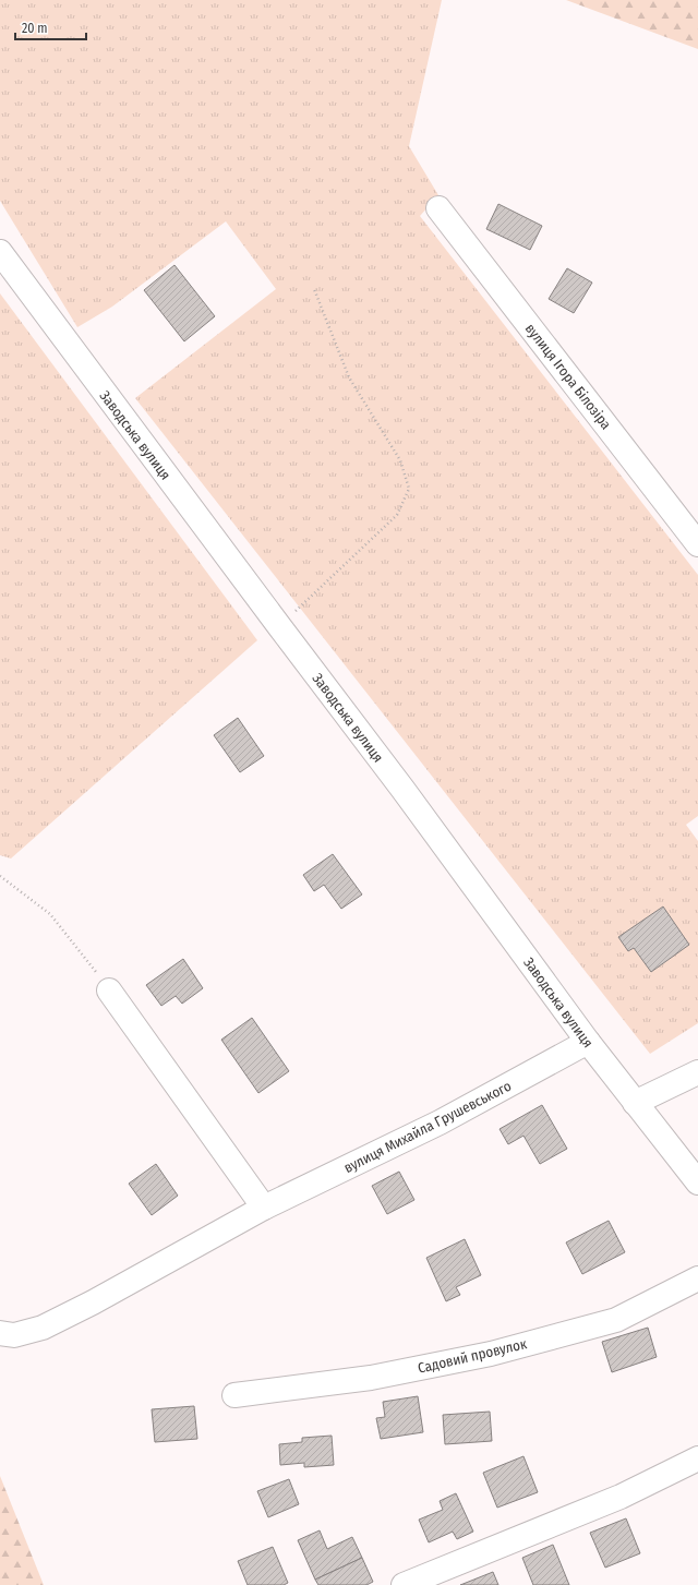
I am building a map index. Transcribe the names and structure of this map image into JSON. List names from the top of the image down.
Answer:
{
  "streets": {
    "street": [
      "вулиця Ігора Білозіра",
      "Заводська вулиця",
      "вулиця Михайла Грушевського",
      "Садовий провулок"
    ]
  },
  "crossings": [
    ["Заводська вулиця", "вулиця Михайла Грушевського"]
  ],
  "scale_bar": "20 m"
}
